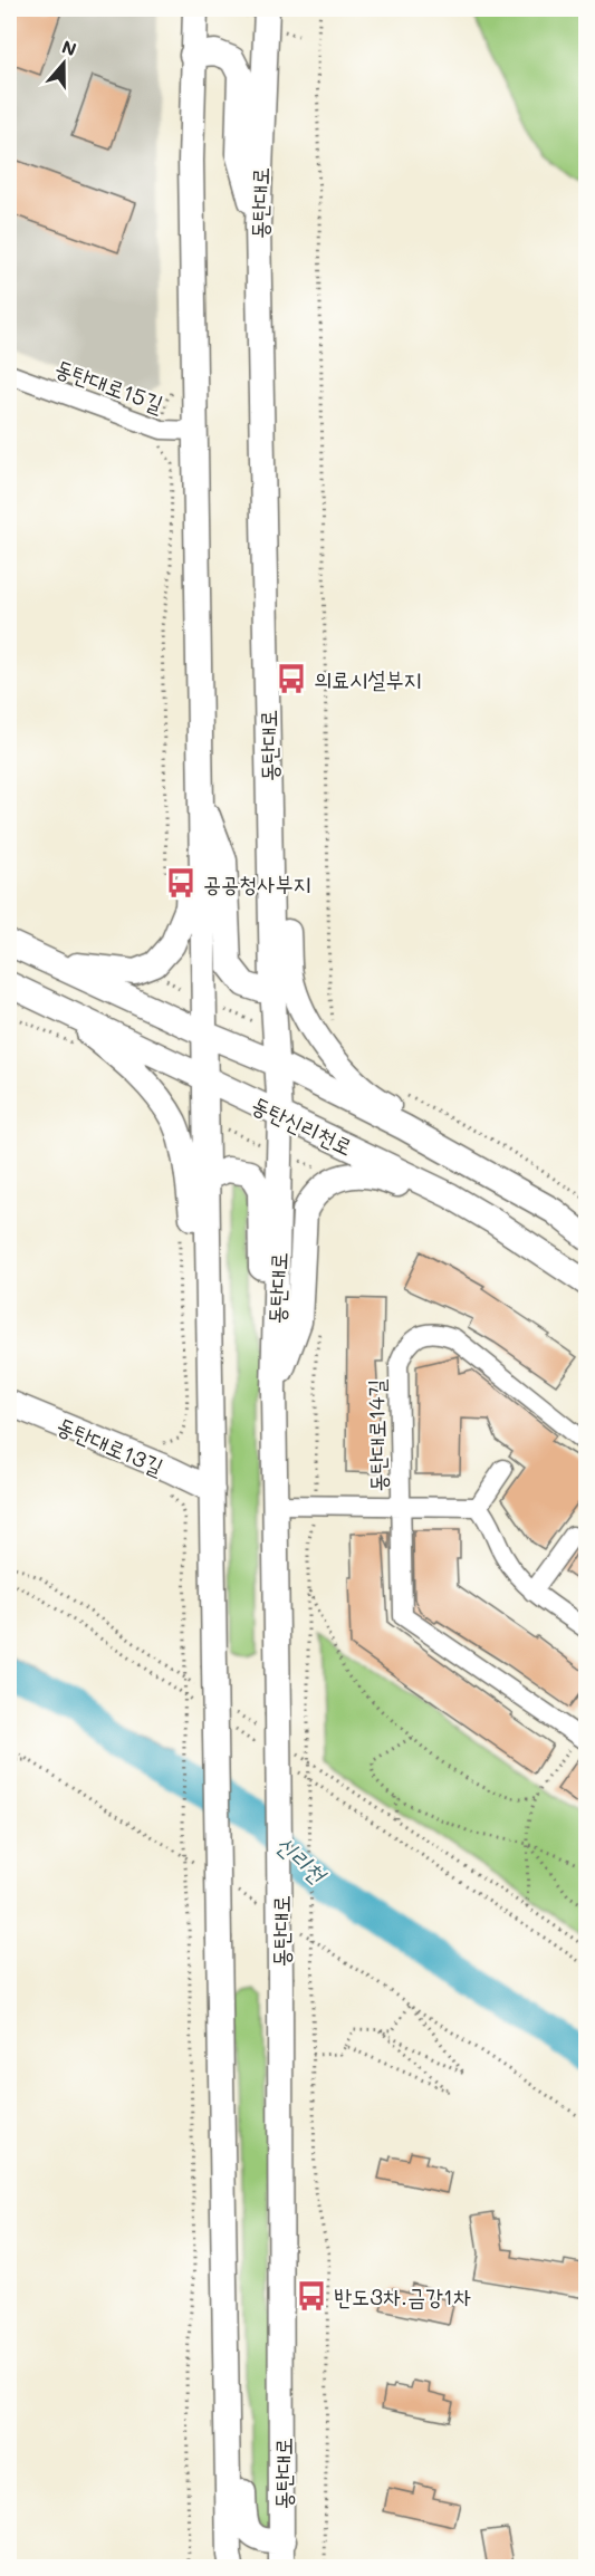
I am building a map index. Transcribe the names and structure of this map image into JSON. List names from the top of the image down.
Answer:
{
  "streets": {
    "main road": ["동탄대로", "동탄신리천로", "동탄대로13길"],
    "street": ["동탄대로15길", "동탄대로14길"]
  },
  "crossings": [
    ["동탄대로", "동탄신리천로"],
    ["동탄대로", "동탄대로14길"]
  ],
  "water": ["신리천"],
  "places": {
    "bus stop": ["의료시설부지", "공공청사부지", "반도3차.금강1차"]
  },
  "north": "top"
}
